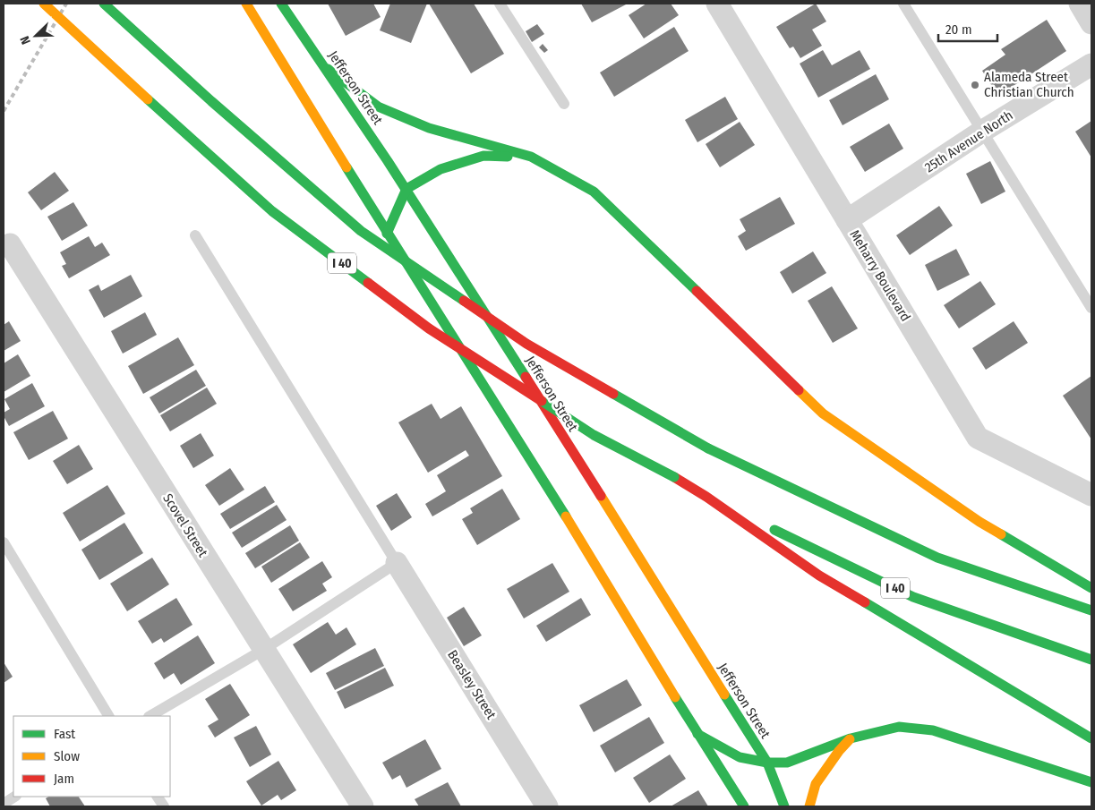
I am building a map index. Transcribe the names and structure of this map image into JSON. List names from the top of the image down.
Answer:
{
  "streets": {
    "main road": ["Jefferson Street", "I 40"],
    "street": [
      "25th Avenue North",
      "Meharry Boulevard",
      "Scovel Street",
      "Beasley Street"
    ]
  },
  "crossings": [
    ["25th Avenue North", "Meharry Boulevard"]
  ],
  "places": ["Alameda Street Christian Church"],
  "legend": ["Fast", "Slow", "Jam"],
  "scale_bar": "20 m",
  "north": "bottom left"
}
